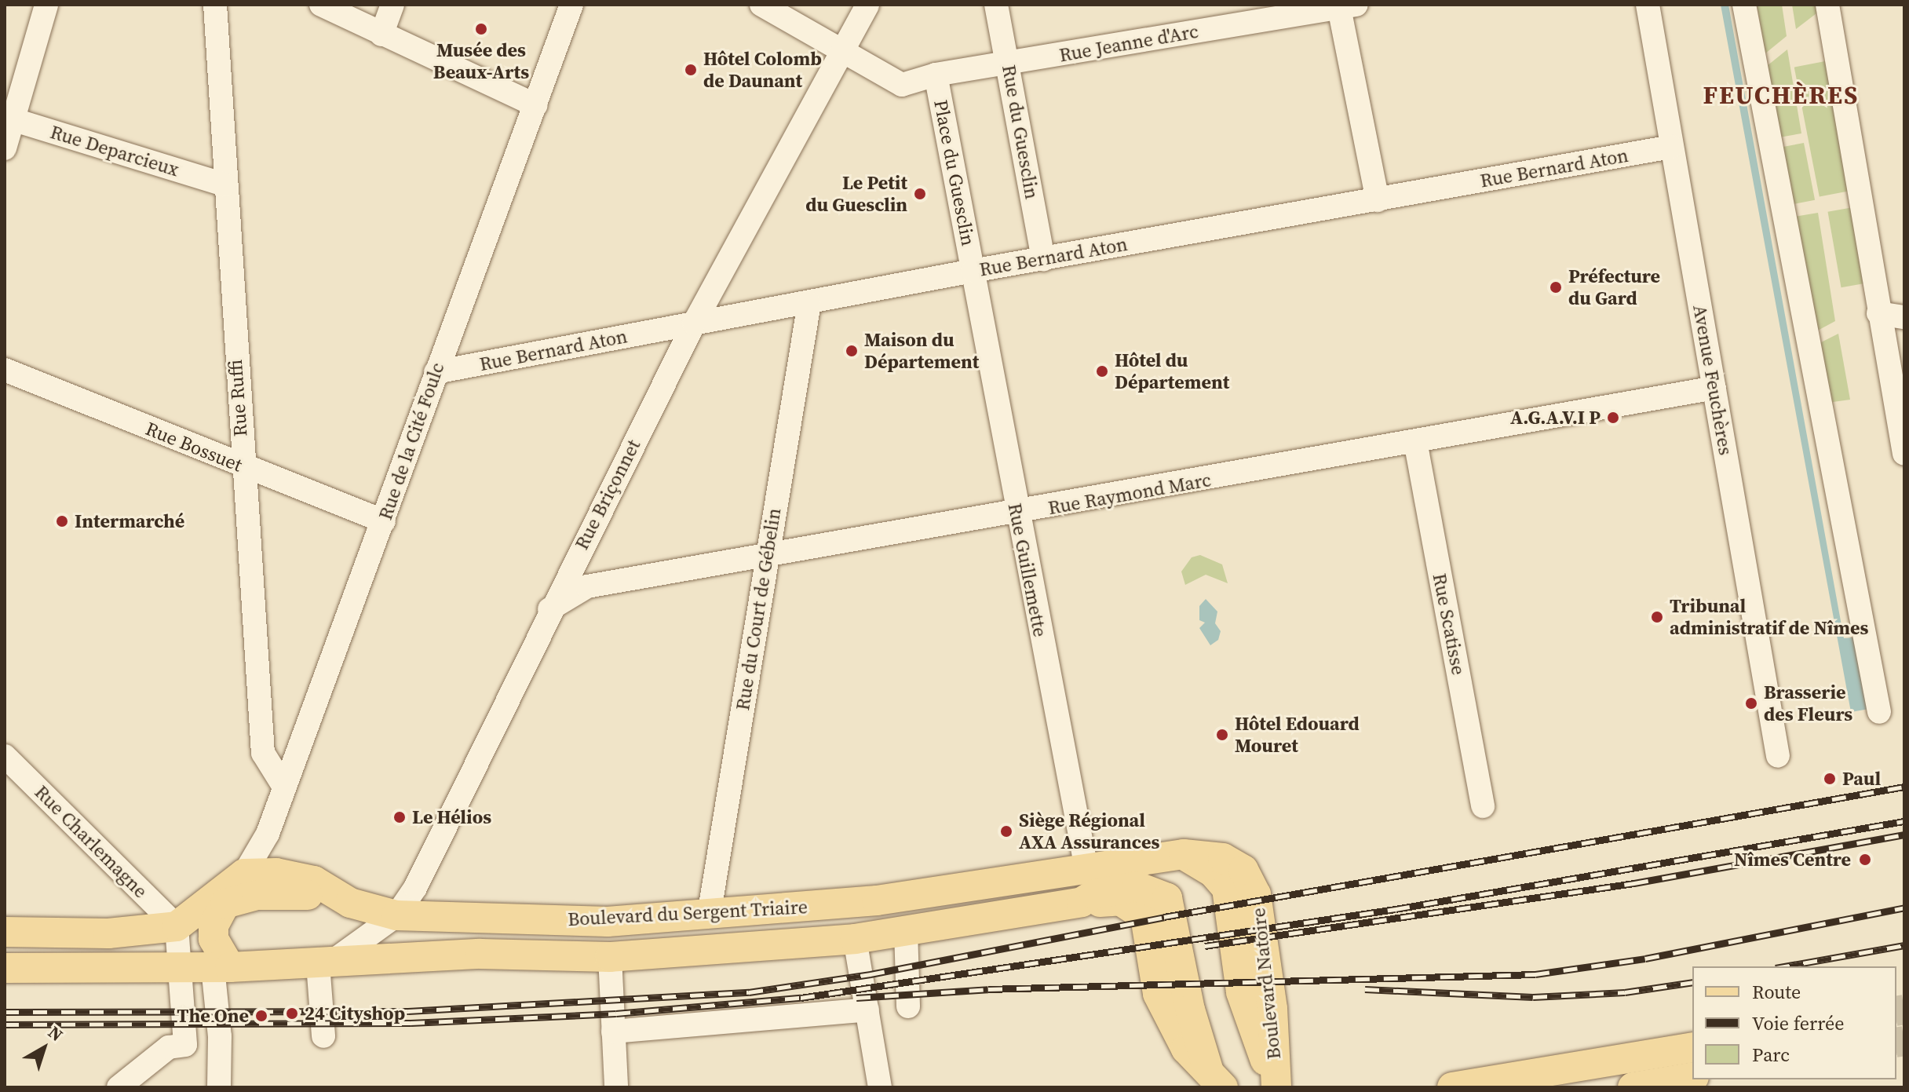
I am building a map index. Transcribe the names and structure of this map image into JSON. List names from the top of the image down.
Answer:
{
  "streets": {
    "main road": ["Boulevard du Sergent Triaire", "Boulevard Natoire"],
    "street": [
      "Rue Jeanne d'Arc",
      "Rue du Guesclin",
      "Rue Deparcieux",
      "Rue Bernard Aton",
      "Place du Guesclin",
      "Avenue Feuchères",
      "Rue Ruffi",
      "Rue de la Cité Foulc",
      "Rue Bossuet",
      "Rue Raymond Marc",
      "Rue Briçonnet",
      "Rue Guillemette",
      "Rue du Court de Gébelin",
      "Rue Scatisse",
      "Rue Charlemagne"
    ]
  },
  "crossings": [
    ["Rue Jeanne d'Arc", "Rue du Guesclin"],
    ["Rue Jeanne d'Arc", "Place du Guesclin"],
    ["Rue Jeanne d'Arc", "Rue Briçonnet"],
    ["Rue du Guesclin", "Rue Bernard Aton"],
    ["Rue Deparcieux", "Rue Ruffi"],
    ["Rue Bernard Aton", "Place du Guesclin"],
    ["Rue Bernard Aton", "Avenue Feuchères"],
    ["Rue Bernard Aton", "Rue de la Cité Foulc"],
    ["Rue Bernard Aton", "Rue Briçonnet"],
    ["Rue Bernard Aton", "Rue Guillemette"],
    ["Rue Bernard Aton", "Rue du Court de Gébelin"],
    ["Place du Guesclin", "Rue Guillemette"],
    ["Avenue Feuchères", "Rue Raymond Marc"],
    ["Rue Ruffi", "Rue de la Cité Foulc"],
    ["Rue Ruffi", "Rue Bossuet"],
    ["Rue de la Cité Foulc", "Rue Bossuet"],
    ["Rue de la Cité Foulc", "Boulevard du Sergent Triaire"],
    ["Rue Raymond Marc", "Rue Briçonnet"],
    ["Rue Raymond Marc", "Rue Guillemette"],
    ["Rue Raymond Marc", "Rue du Court de Gébelin"],
    ["Rue Raymond Marc", "Rue Scatisse"],
    ["Rue Briçonnet", "Boulevard du Sergent Triaire"],
    ["Rue Guillemette", "Boulevard du Sergent Triaire"],
    ["Rue du Court de Gébelin", "Boulevard du Sergent Triaire"],
    ["Boulevard du Sergent Triaire", "Boulevard Natoire"]
  ],
  "districts": ["FEUCHÈRES"],
  "places": [
    "Musée des Beaux-Arts",
    "Hôtel Colomb de Daunant",
    "Le Petit du Guesclin",
    "Préfecture du Gard",
    "Maison du Département",
    "Hôtel du Département",
    "A.G.A.V.I P",
    "Intermarché",
    "Tribunal administratif de Nîmes",
    "Brasserie des Fleurs",
    "Hôtel Edouard Mouret",
    "Paul",
    "Le Hélios",
    "Siège Régional AXA Assurances",
    "Nîmes Centre",
    "24 Cityshop",
    "The One"
  ],
  "legend": ["Route", "Voie ferrée", "Parc"],
  "north": "top right"
}
